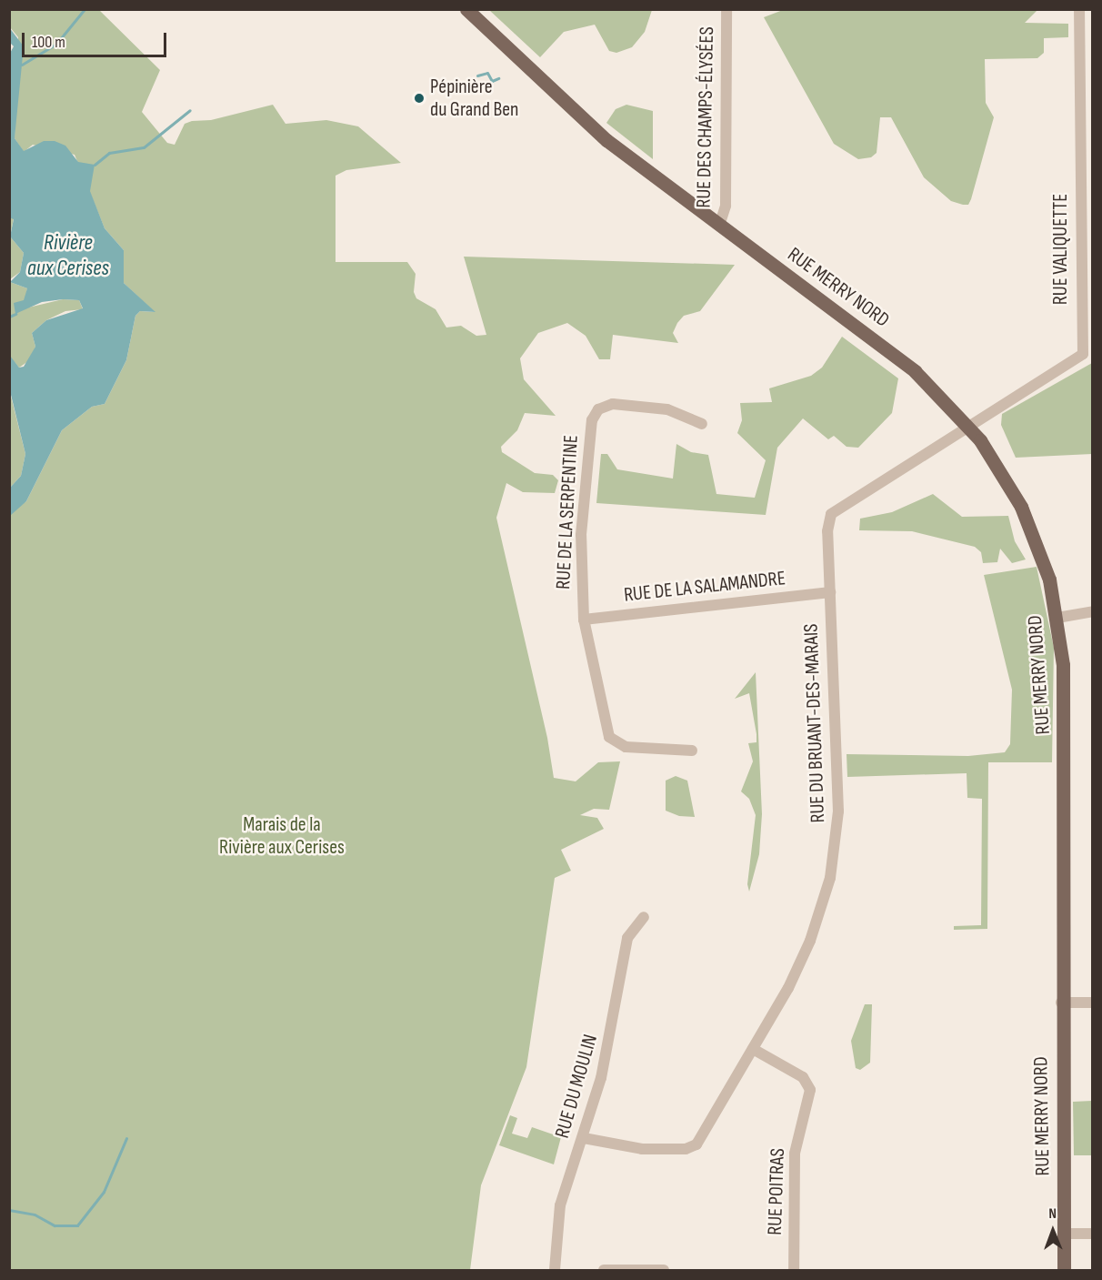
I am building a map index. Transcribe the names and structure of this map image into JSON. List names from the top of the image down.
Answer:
{
  "streets": {
    "main road": ["RUE MERRY NORD"],
    "street": [
      "RUE DES CHAMPS-ÉLYSÉES",
      "RUE VALIQUETTE",
      "RUE DE LA SERPENTINE",
      "RUE DE LA SALAMANDRE",
      "RUE DU BRUANT-DES-MARAIS",
      "RUE DU MOULIN",
      "RUE POITRAS"
    ]
  },
  "crossings": [
    ["RUE DES CHAMPS-ÉLYSÉES", "RUE MERRY NORD"],
    ["RUE VALIQUETTE", "RUE MERRY NORD"],
    ["RUE VALIQUETTE", "RUE DU BRUANT-DES-MARAIS"],
    ["RUE MERRY NORD", "RUE DU BRUANT-DES-MARAIS"],
    ["RUE DE LA SERPENTINE", "RUE DE LA SALAMANDRE"],
    ["RUE DE LA SALAMANDRE", "RUE DU BRUANT-DES-MARAIS"],
    ["RUE DU BRUANT-DES-MARAIS", "RUE DU MOULIN"],
    ["RUE DU BRUANT-DES-MARAIS", "RUE POITRAS"]
  ],
  "water": ["Rivière aux Cerises"],
  "parks": ["Marais de la Rivière aux Cerises"],
  "places": ["Pépinière du Grand Ben"],
  "scale_bar": "100 m",
  "north": "top"
}
